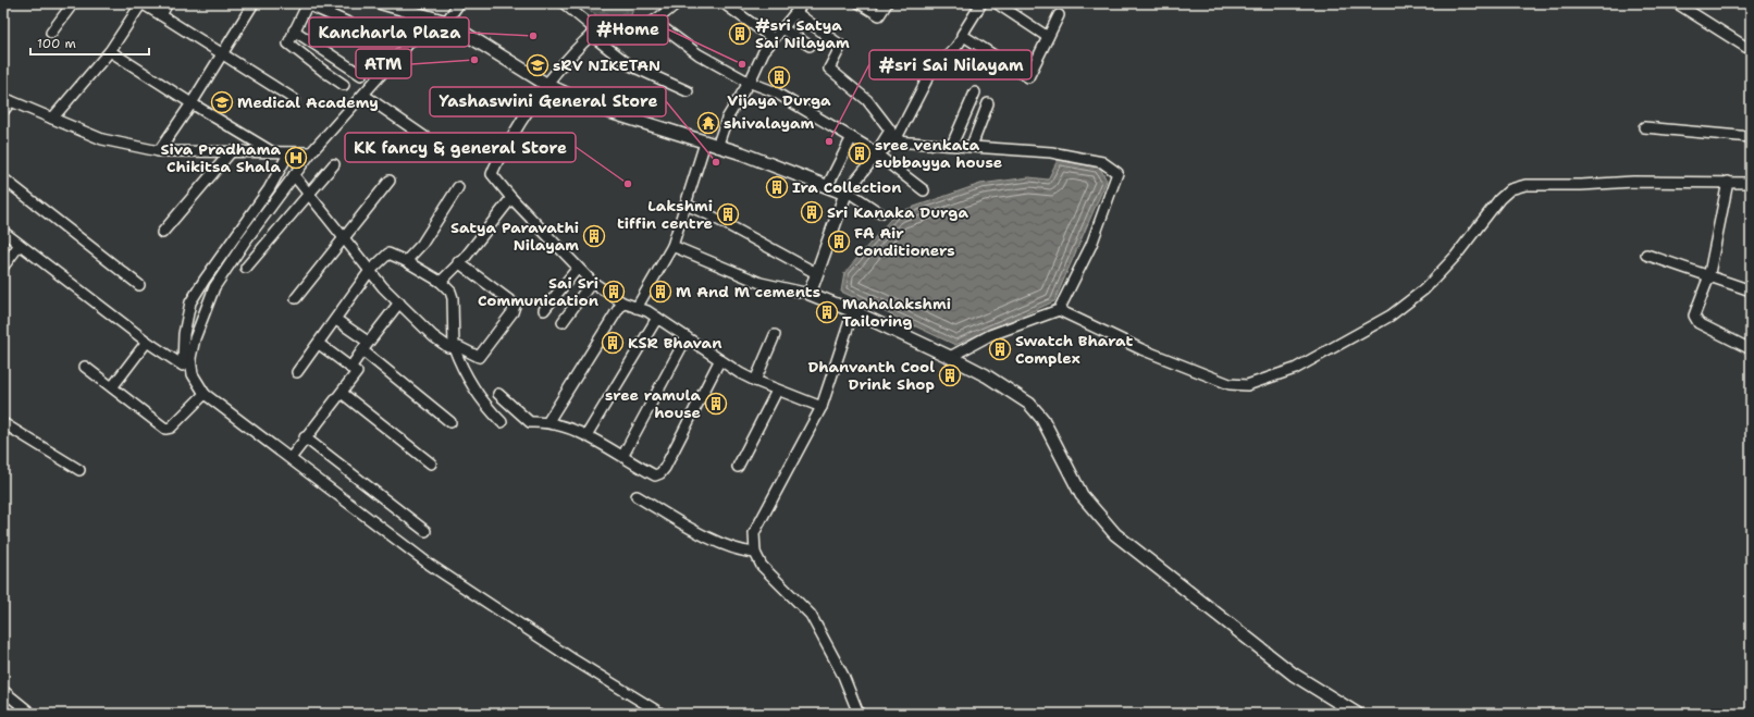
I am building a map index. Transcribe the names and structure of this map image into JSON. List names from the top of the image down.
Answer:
{
  "places": {
    "building": [
      "#sri Satya Sai Nilayam",
      "Vijaya Durga",
      "sree venkata subbayya house",
      "Ira Collection",
      "Sri Kanaka Durga",
      "Lakshmi tiffin centre",
      "Satya Paravathi Nilayam",
      "FA Air Conditioners",
      "Sai Sri Communication",
      "M And M cements",
      "Mahalakshmi Tailoring",
      "KSR Bhavan",
      "Swatch Bharat Complex",
      "Dhanvanth Cool Drink Shop",
      "sree ramula house"
    ],
    "other": [
      "Kancharla Plaza",
      "ATM",
      "#Home",
      "#sri Sai Nilayam",
      "Yashaswini General Store",
      "KK fancy & general Store"
    ],
    "school or university": ["sRV NIKETAN", "Medical Academy"],
    "temple": ["shivalayam"],
    "hospital": ["Siva Pradhama Chikitsa Shala"]
  },
  "scale_bar": "100 m"
}
